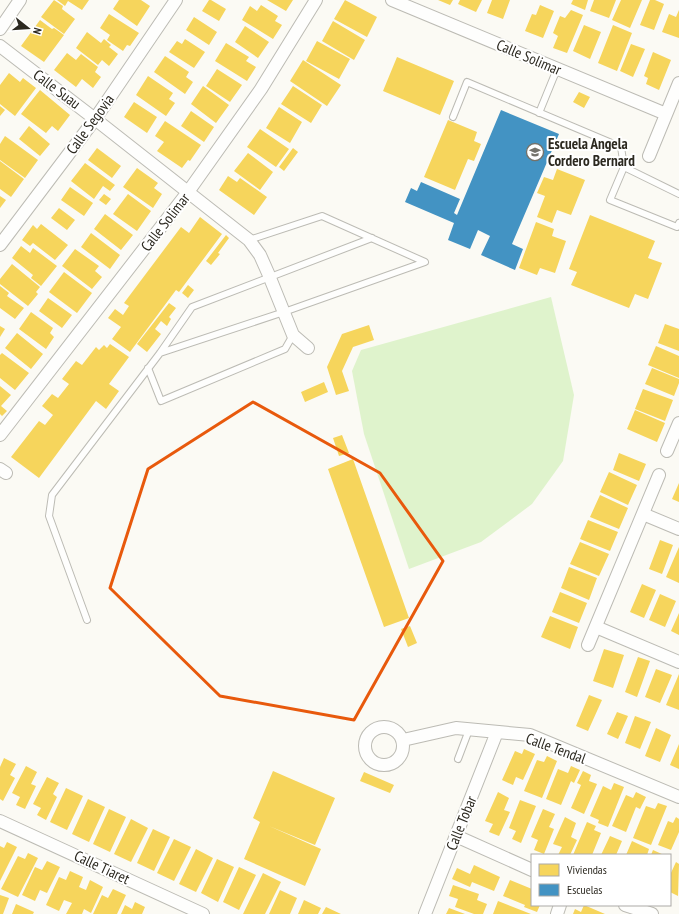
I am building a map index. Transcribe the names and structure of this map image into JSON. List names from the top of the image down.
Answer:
{
  "streets": {
    "street": [
      "Calle Solimar",
      "Calle Suau",
      "Calle Segovia",
      "Calle Tendal",
      "Calle Tobar",
      "Calle Tiaret"
    ]
  },
  "crossings": [
    ["Calle Solimar", "Calle Suau"],
    ["Calle Suau", "Calle Segovia"],
    ["Calle Tendal", "Calle Tobar"]
  ],
  "places": {
    "school or university": ["Escuela Angela Cordero Bernard"]
  },
  "legend": ["Viviendas", "Escuelas"],
  "north": "right"
}
